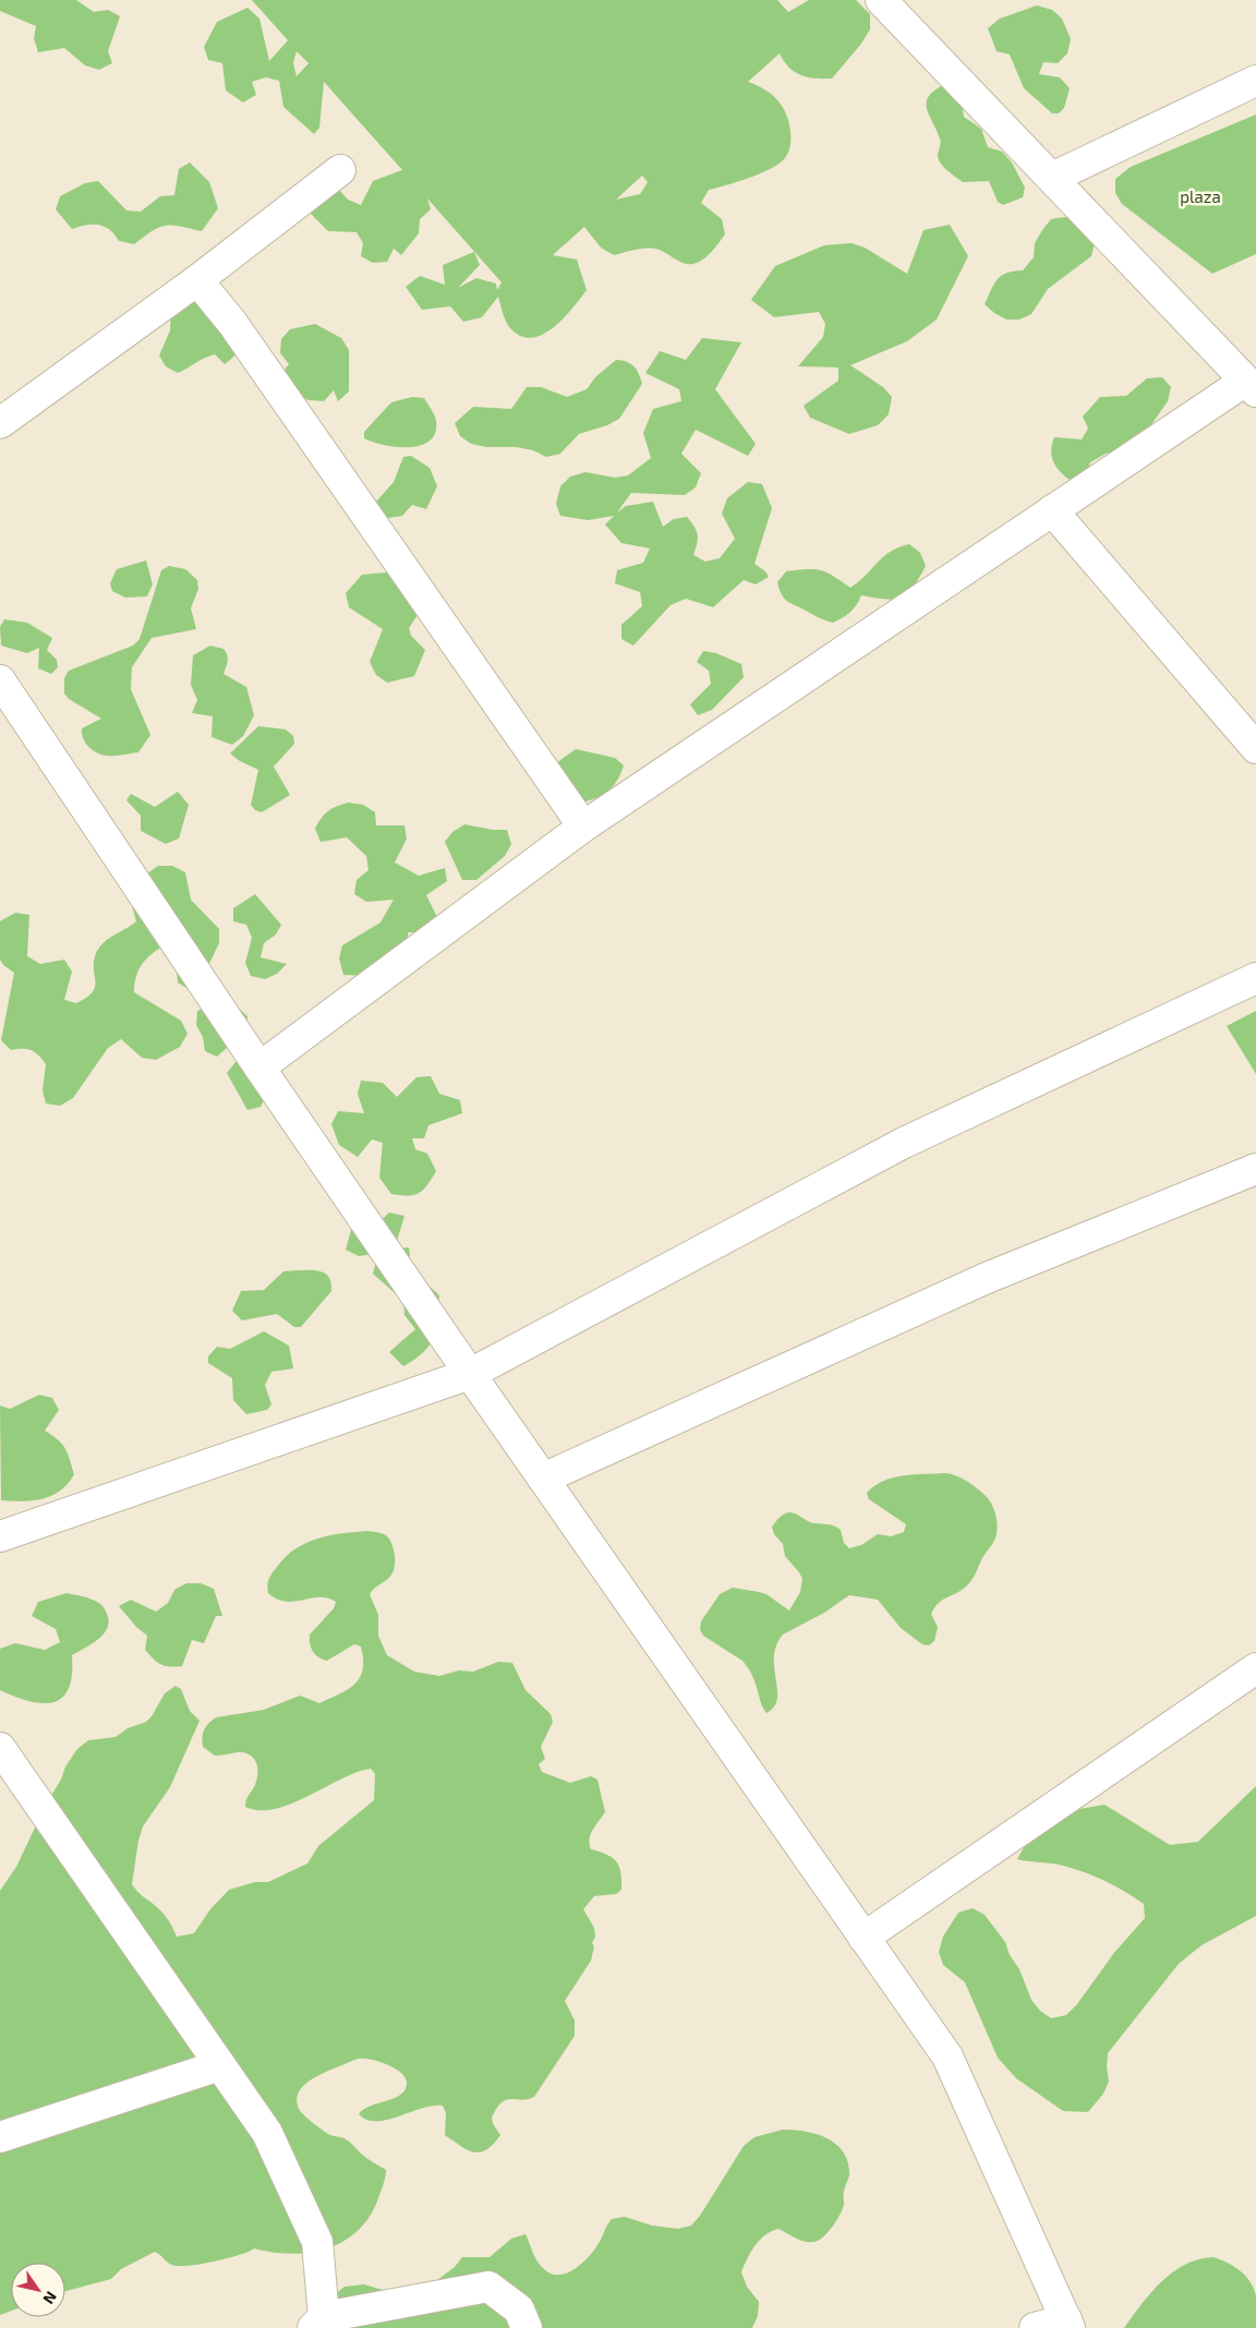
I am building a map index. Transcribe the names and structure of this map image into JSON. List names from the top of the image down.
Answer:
{
  "parks": ["plaza"],
  "north": "bottom right"
}
